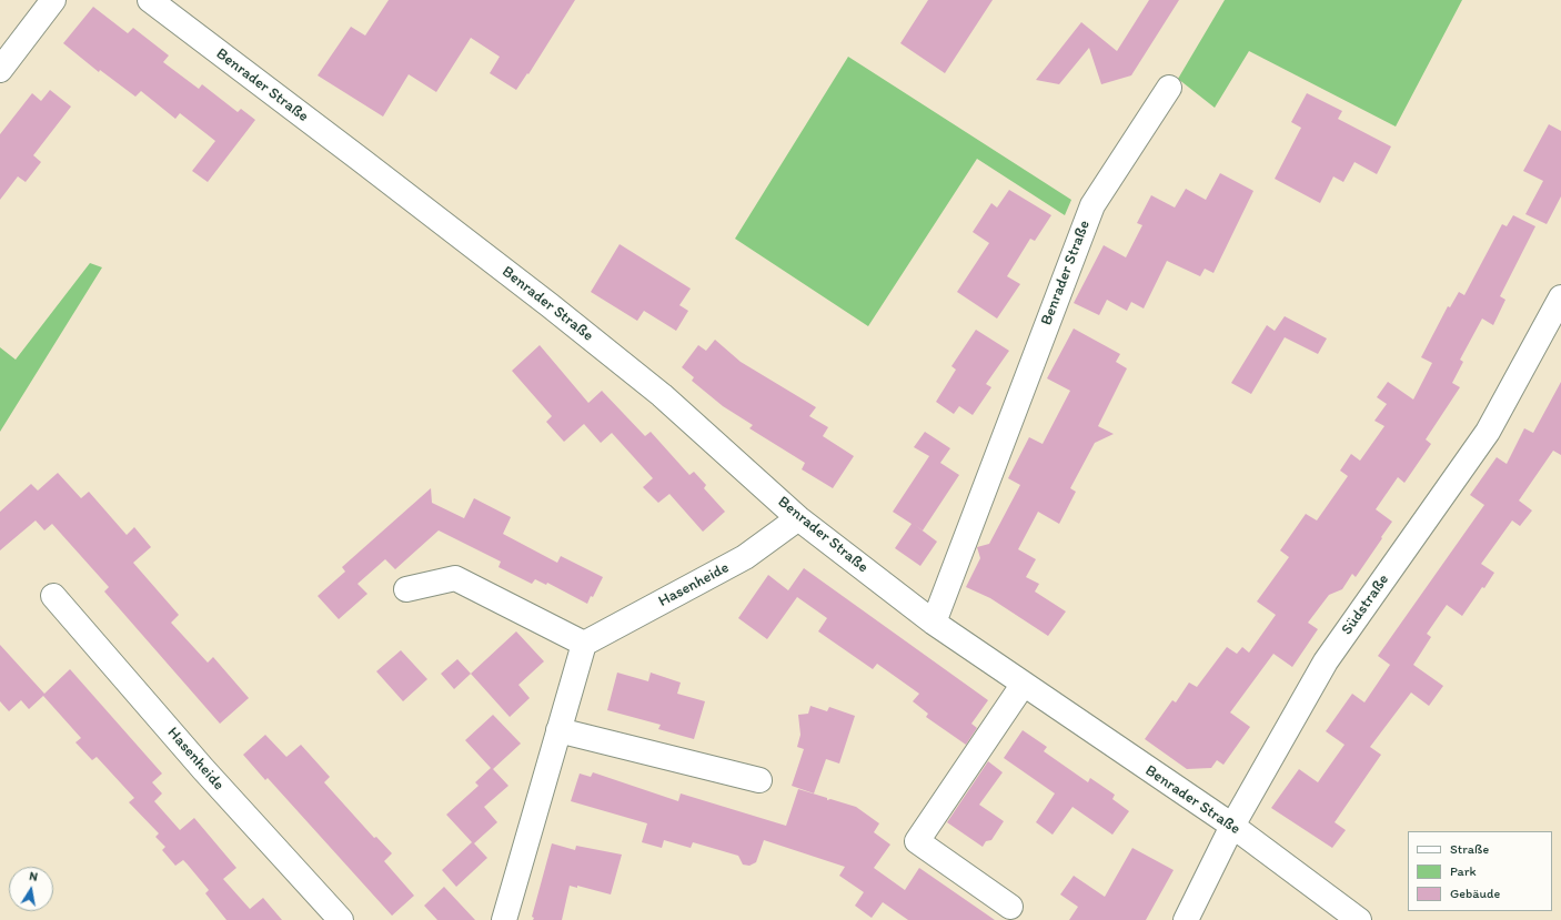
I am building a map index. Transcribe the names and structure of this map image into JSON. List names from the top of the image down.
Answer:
{
  "streets": {
    "street": ["Benrader Straße", "Hasenheide", "Südstraße"]
  },
  "crossings": [
    ["Benrader Straße", "Hasenheide"],
    ["Benrader Straße", "Südstraße"]
  ],
  "legend": ["Straße", "Park", "Gebäude"],
  "north": "top"
}
